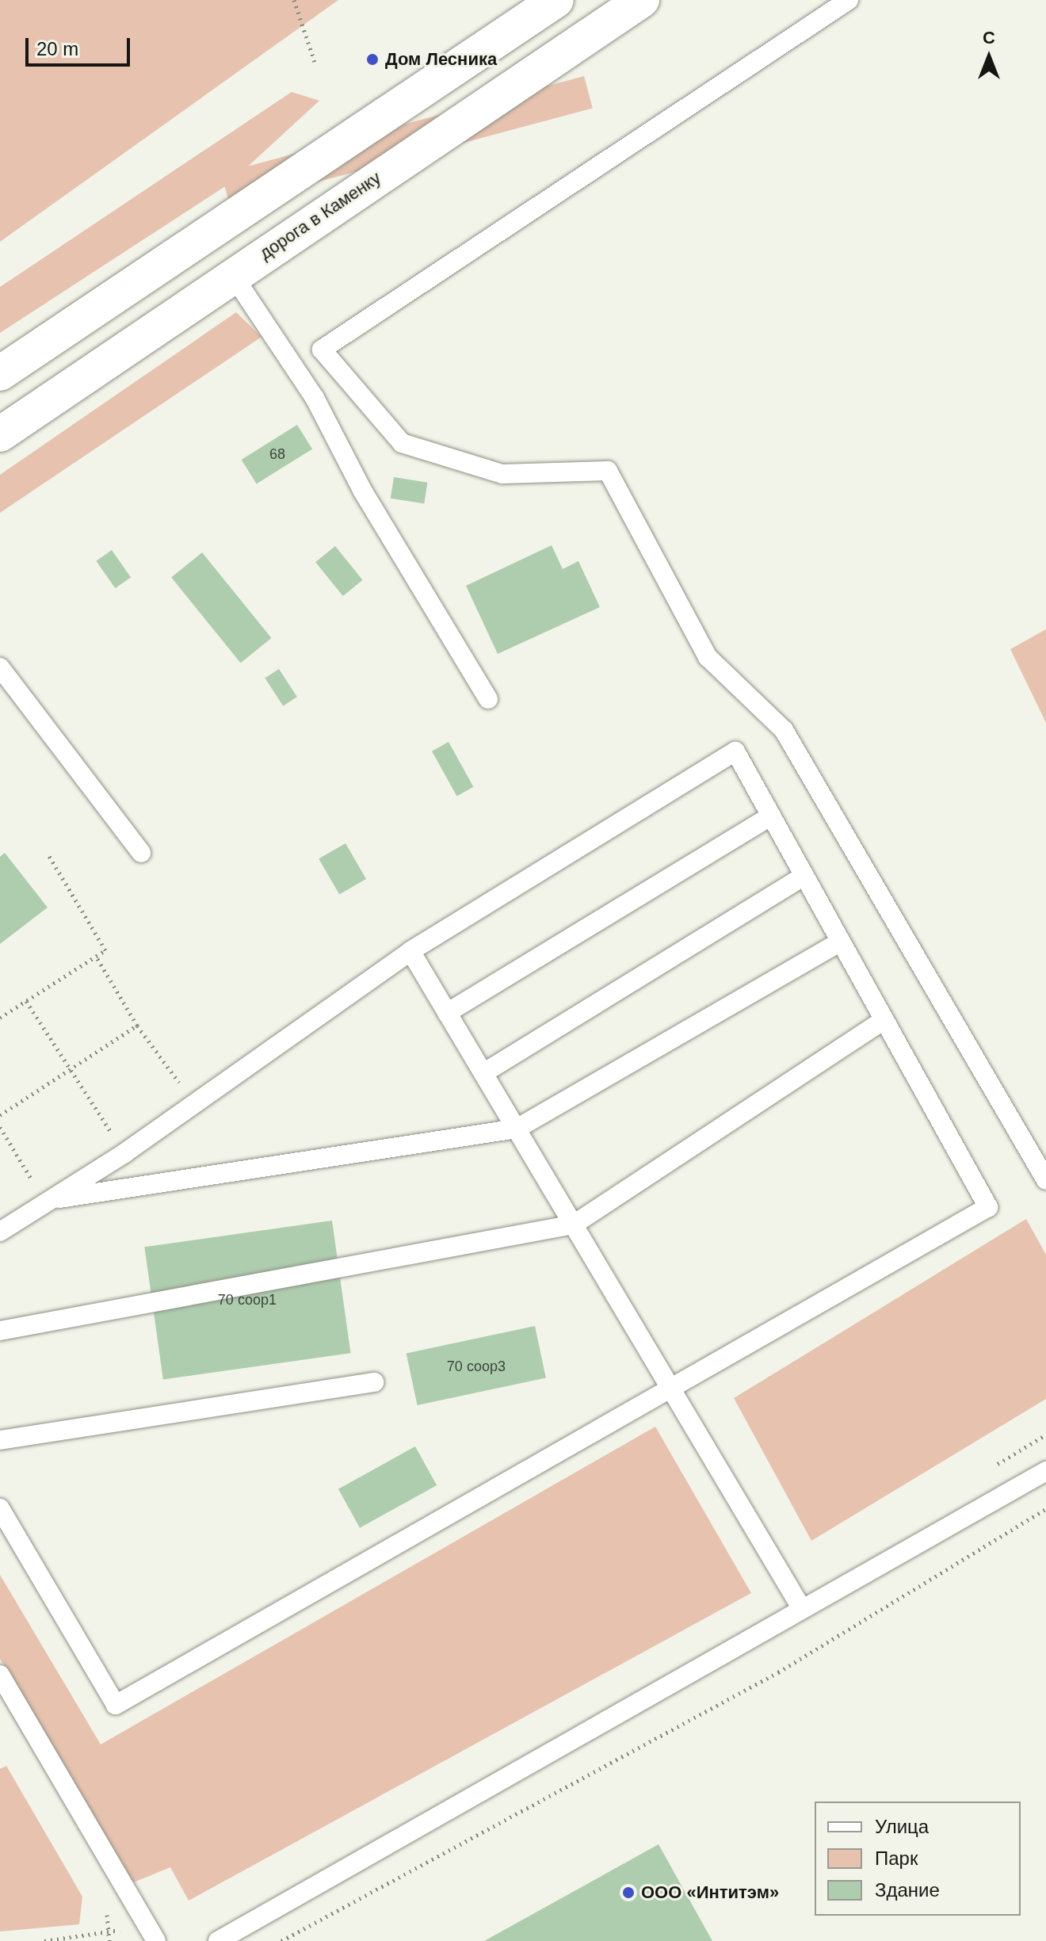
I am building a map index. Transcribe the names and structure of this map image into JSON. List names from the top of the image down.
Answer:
{
  "streets": {
    "main road": ["дорога в Каменку"]
  },
  "places": ["Дом Лесника", "ООО «Интитэм»"],
  "house_numbers": ["68", "70 соор1", "70 соор3"],
  "legend": ["Улица", "Парк", "Здание"],
  "scale_bar": "20 m",
  "north": "top"
}
